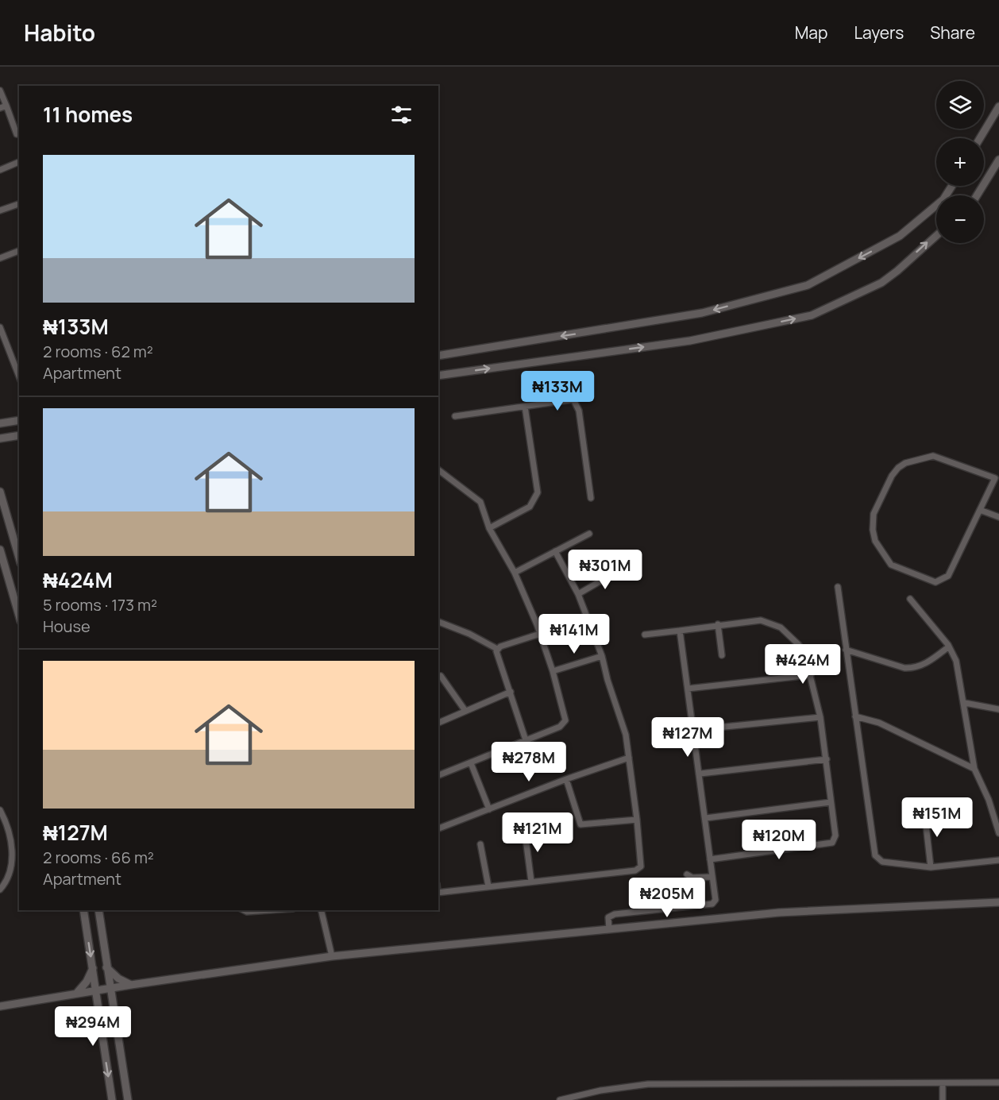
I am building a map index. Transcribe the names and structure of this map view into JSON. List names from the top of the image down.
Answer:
{
  "page": {
    "header": "Habito",
    "nav": ["Map", "Layers", "Share"],
    "map_buttons": ["+", "−"],
    "heading": "11 homes",
    "list": [
      {
        "name": "₦133M",
        "note": "2 rooms · 62 m² · Apartment"
      },
      {
        "name": "₦424M",
        "note": "5 rooms · 173 m² · House"
      },
      {
        "name": "₦127M",
        "note": "2 rooms · 66 m² · Apartment"
      }
    ],
    "price": [
      "₦133M",
      "₦301M",
      "₦141M",
      "₦424M",
      "₦127M",
      "₦278M",
      "₦151M",
      "₦121M",
      "₦120M",
      "₦205M",
      "₦294M"
    ]
  }
}
